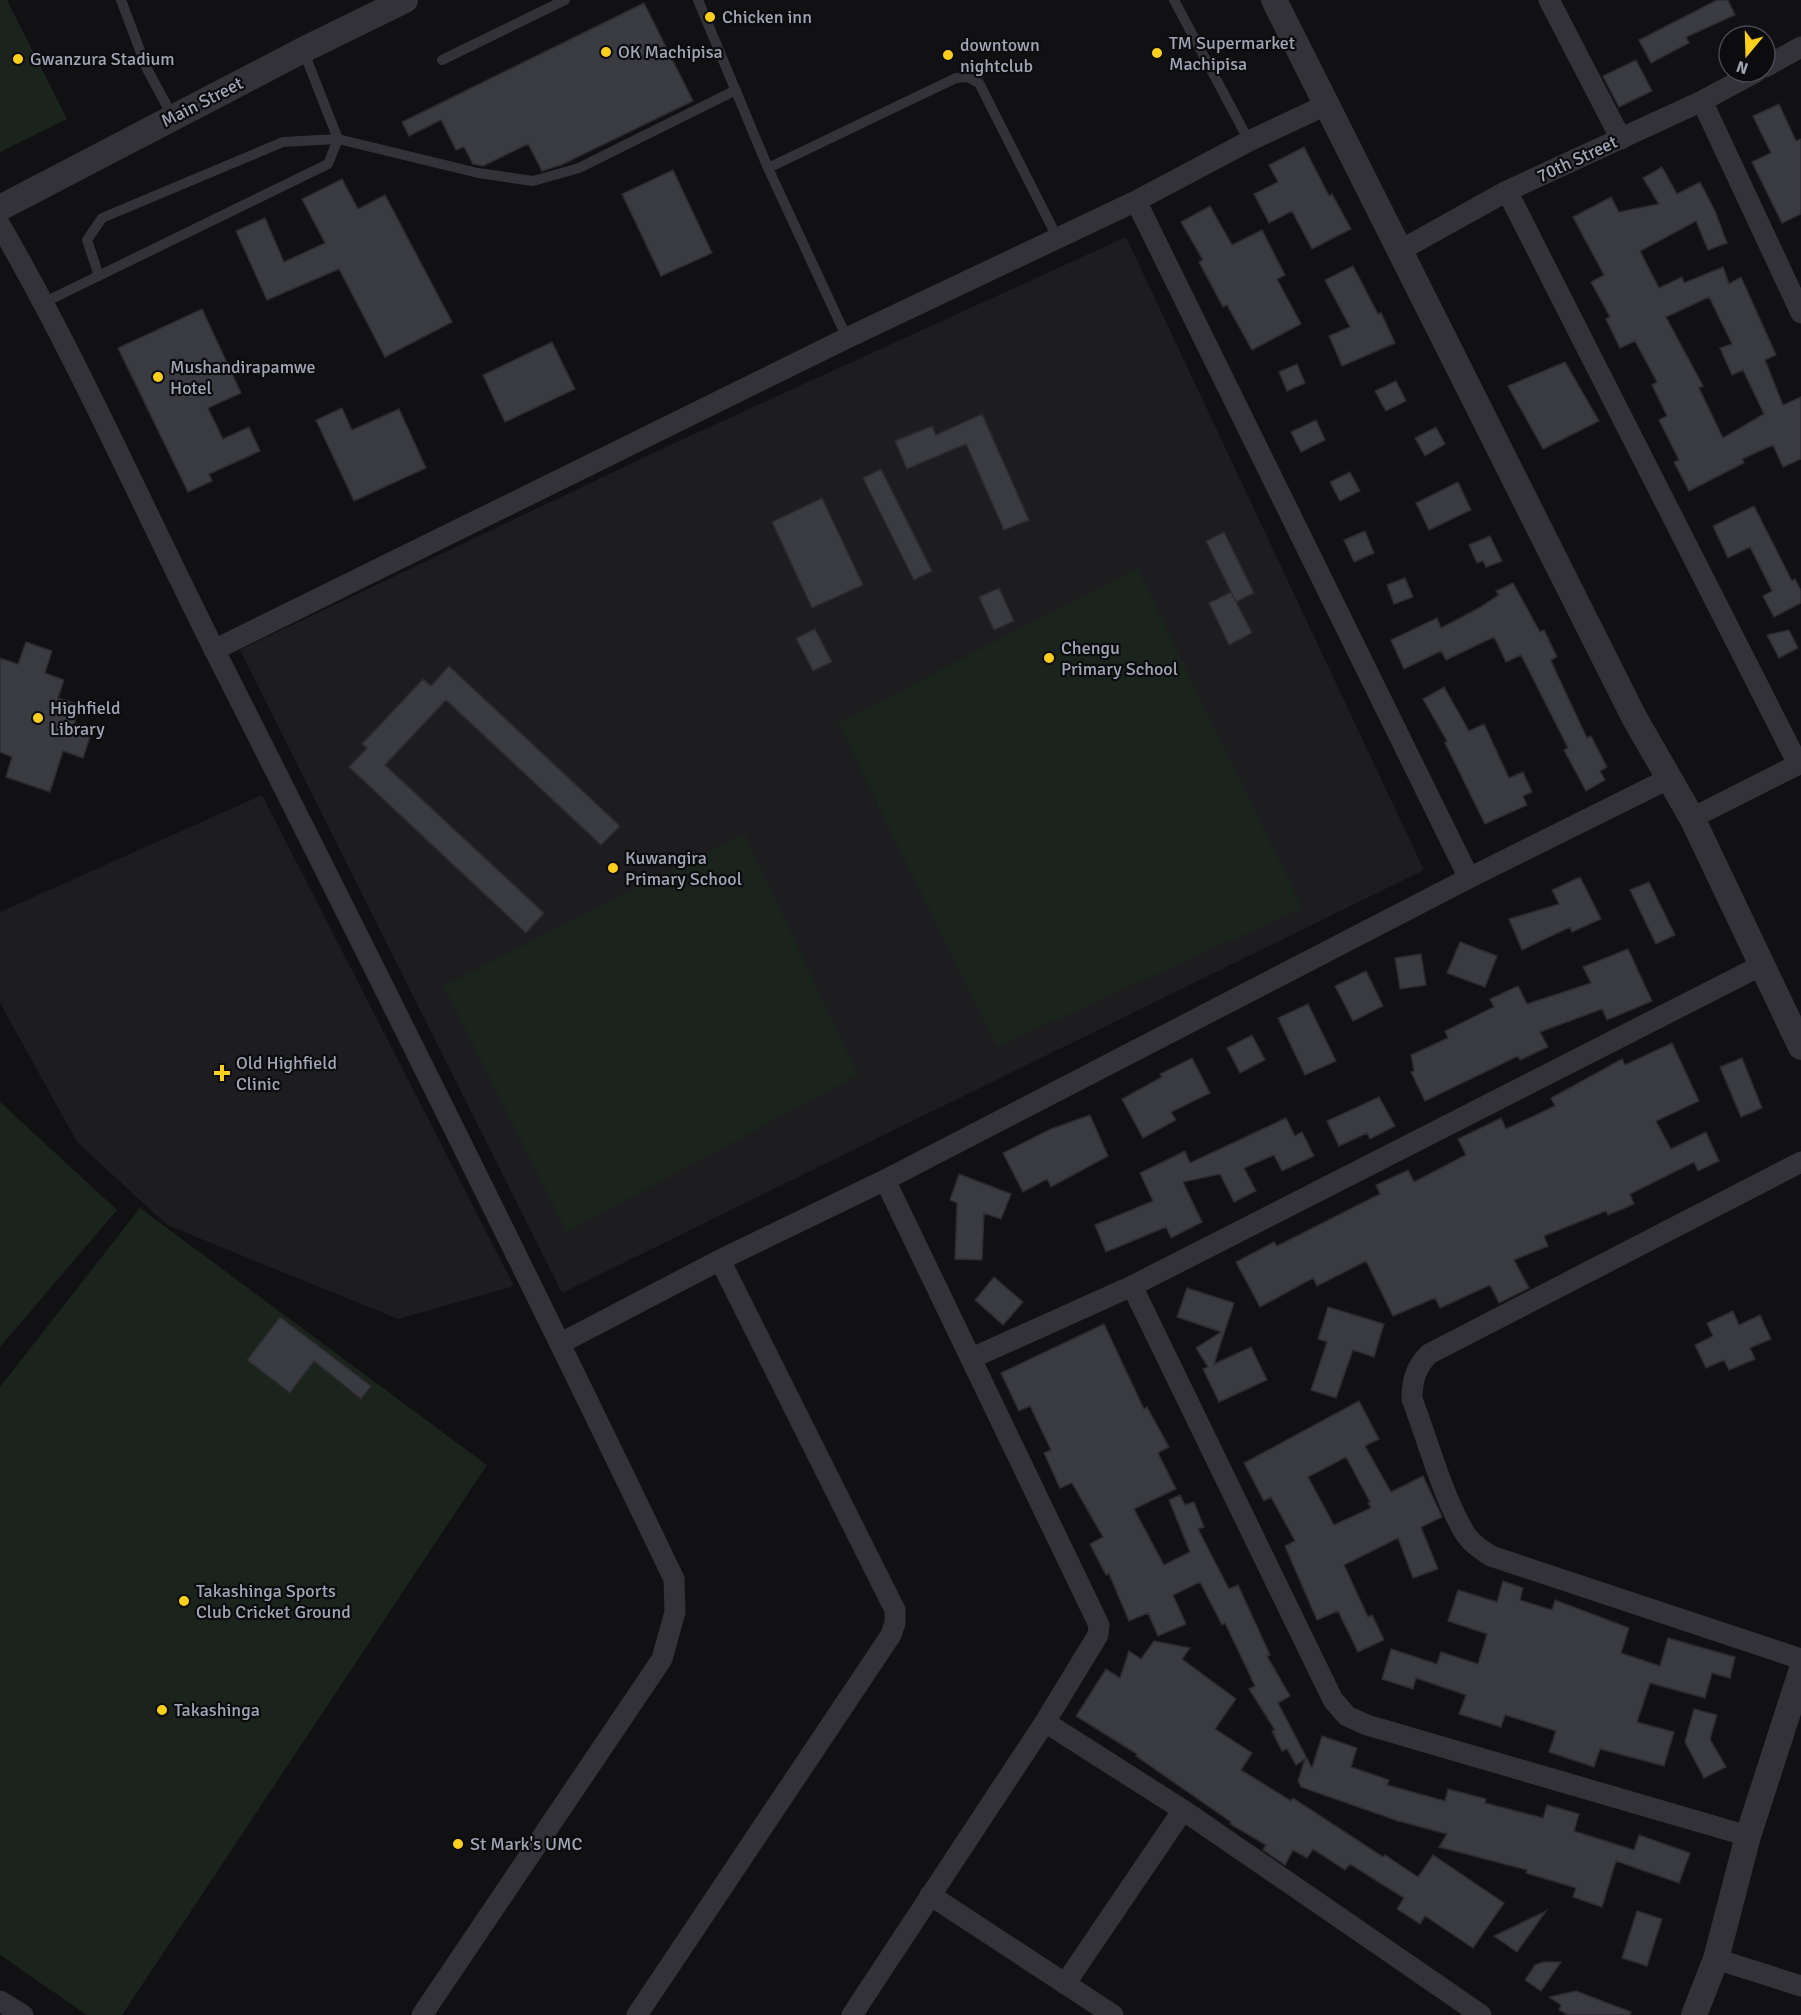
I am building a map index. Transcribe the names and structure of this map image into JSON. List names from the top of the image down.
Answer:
{
  "streets": {
    "street": ["Main Street", "70th Street"]
  },
  "places": {
    "other": [
      "Chicken inn",
      "OK Machipisa",
      "TM Supermarket Machipisa",
      "downtown nightclub",
      "Gwanzura Stadium",
      "Mushandirapamwe Hotel",
      "Chengu Primary School",
      "Highfield Library",
      "Kuwangira Primary School",
      "Takashinga Sports Club Cricket Ground",
      "Takashinga",
      "St Mark's UMC"
    ],
    "health": ["Old Highfield Clinic"]
  },
  "north": "bottom"
}
